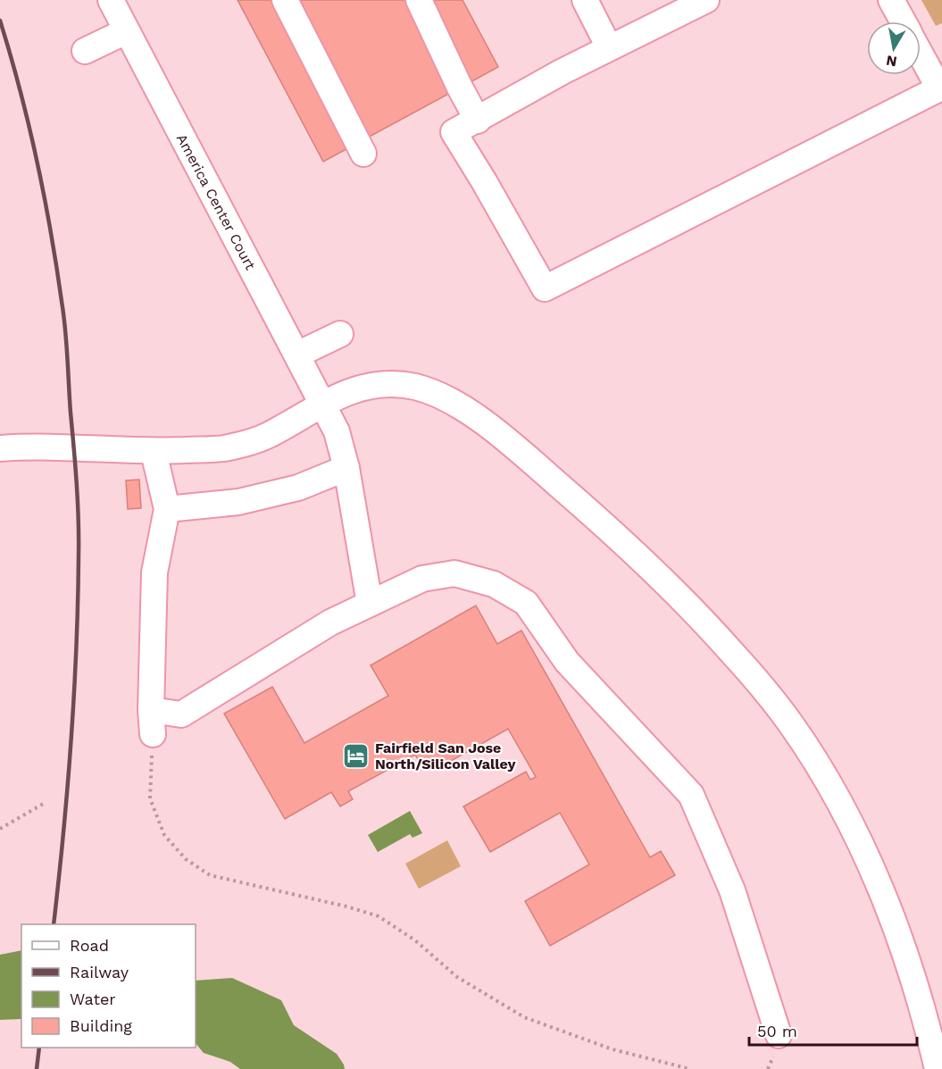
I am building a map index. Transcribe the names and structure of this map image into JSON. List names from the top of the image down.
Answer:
{
  "streets": {
    "street": ["America Center Court"]
  },
  "places": {
    "hotel": ["Fairfield San Jose North/Silicon Valley"]
  },
  "legend": [
    "Road",
    "Railway",
    "Water",
    "Building"
  ],
  "scale_bar": "50 m",
  "north": "bottom"
}
